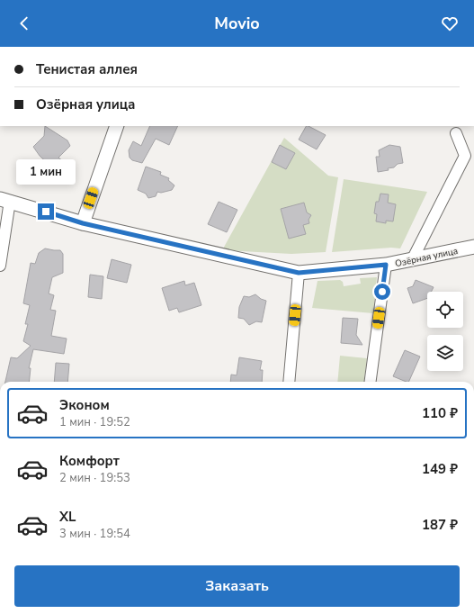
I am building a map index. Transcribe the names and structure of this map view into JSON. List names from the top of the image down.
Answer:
{
  "streets": {
    "street": ["Озёрная улица"]
  },
  "page": {
    "header": "Movio",
    "banner": ["Тенистая аллея", "Озёрная улица"],
    "bubble": "1 мин",
    "list": [
      {
        "name": "Эконом",
        "note": "1 мин · 19:52",
        "value": "110 ₽"
      },
      {
        "name": "Комфорт",
        "note": "2 мин · 19:53",
        "value": "149 ₽"
      },
      {
        "name": "XL",
        "note": "3 мин · 19:54",
        "value": "187 ₽"
      }
    ],
    "buttons": "Заказать"
  }
}
